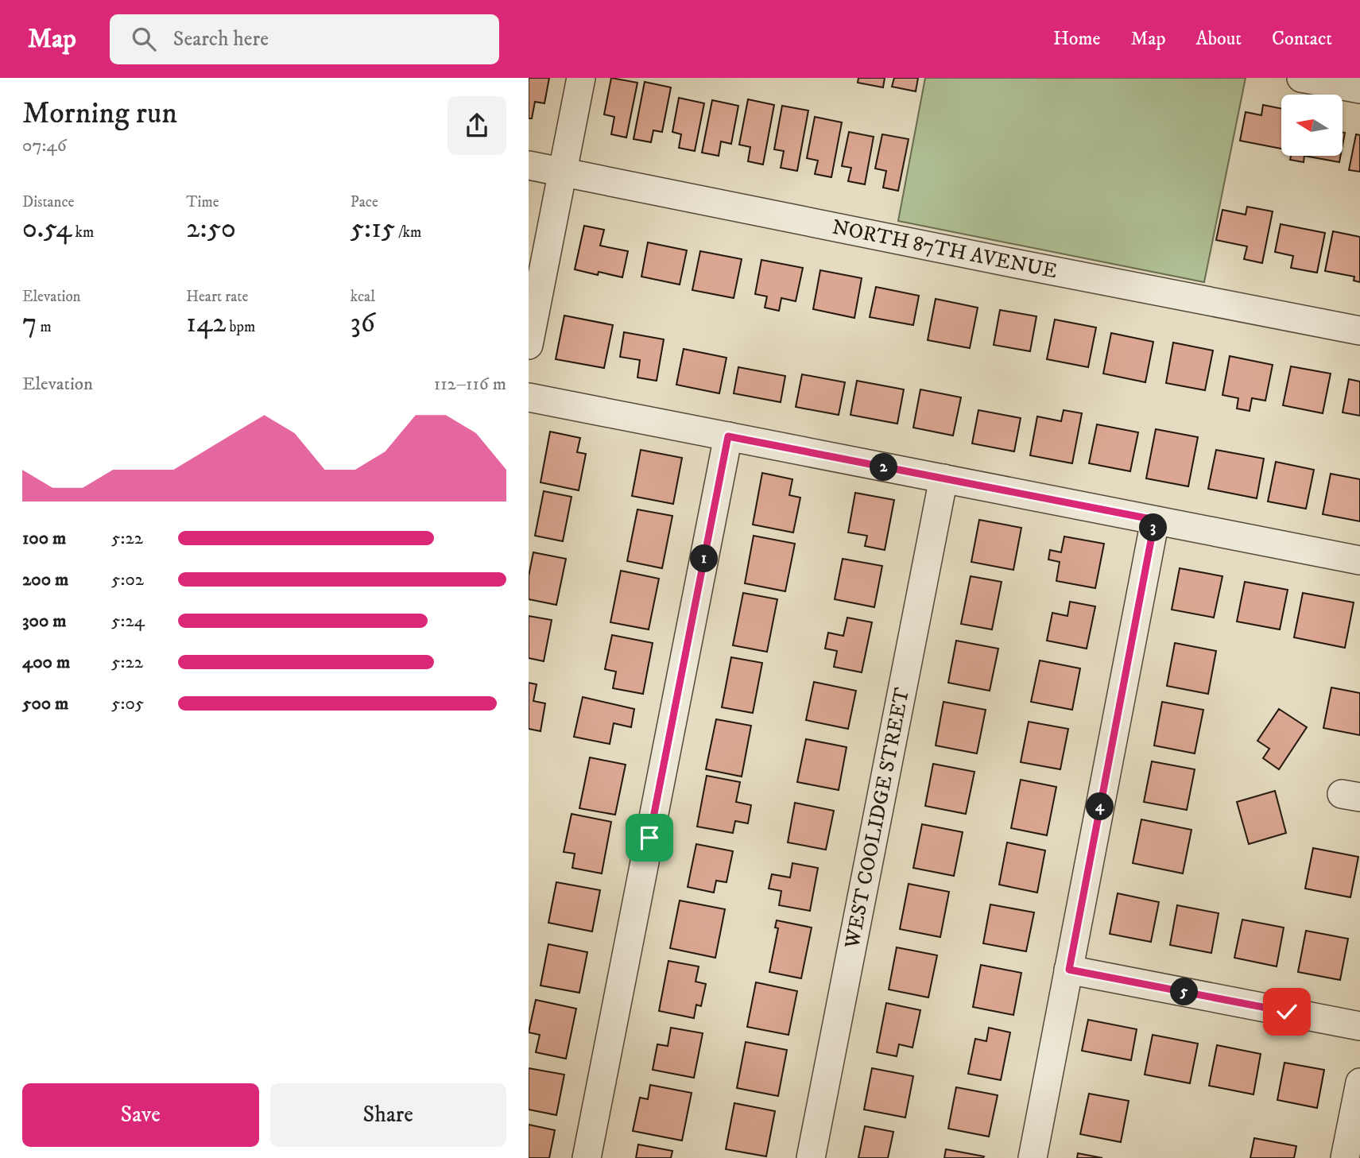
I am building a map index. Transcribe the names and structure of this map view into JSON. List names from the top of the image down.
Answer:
{
  "streets": {
    "street": ["NORTH 87TH AVENUE", "WEST COOLIDGE STREET"]
  },
  "north": "left",
  "page": {
    "header": "Map",
    "search": "Search here",
    "nav": [
      "Home",
      "Map",
      "About",
      "Contact"
    ],
    "heading": ["Morning run", "07:46"],
    "stats": [
      ["Distance", "0.54 km"],
      ["Time", "2:50"],
      ["Pace", "5:15 /km"],
      ["Elevation", "7 m"],
      ["Heart rate", "142 bpm"],
      ["kcal", "36"]
    ],
    "chart": ["Elevation", "112–116 m"],
    "pins": [
      "2",
      "3",
      "1",
      "4",
      "5"
    ],
    "list": [
      {
        "name": "100 m",
        "note": "5:22"
      },
      {
        "name": "200 m",
        "note": "5:02"
      },
      {
        "name": "300 m",
        "note": "5:24"
      },
      {
        "name": "400 m",
        "note": "5:22"
      },
      {
        "name": "500 m",
        "note": "5:05"
      }
    ],
    "buttons": ["Save", "Share"]
  }
}
